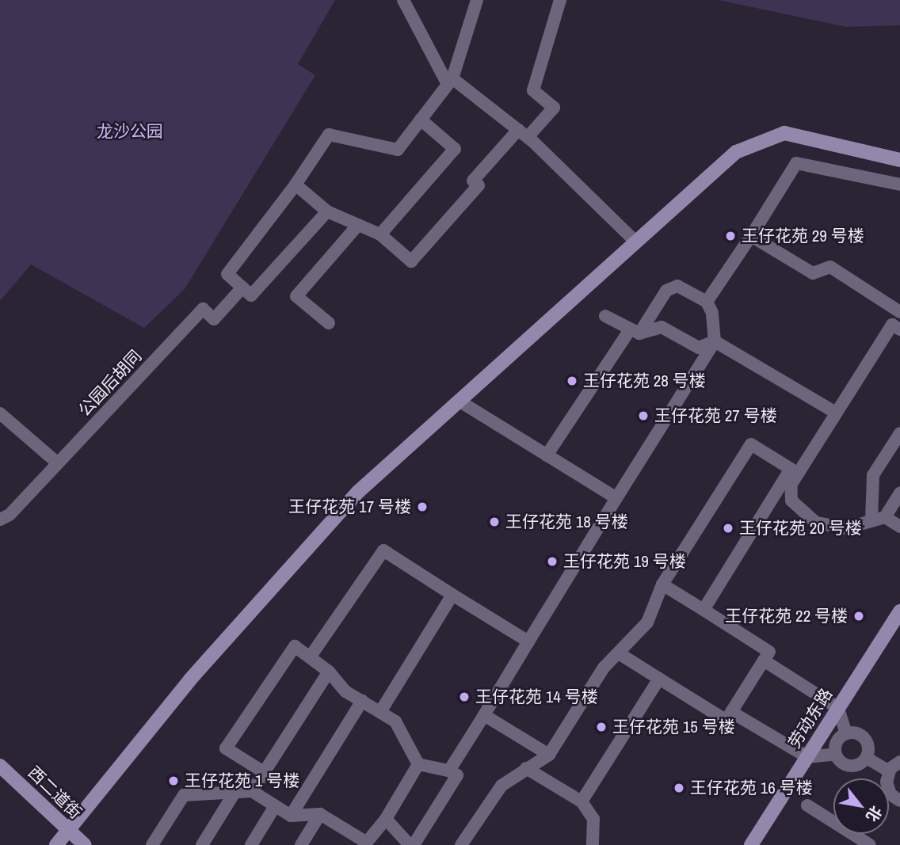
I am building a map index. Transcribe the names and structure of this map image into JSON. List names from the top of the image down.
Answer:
{
  "streets": {
    "street": ["公园后胡同", "劳动东路", "西二道街"]
  },
  "parks": ["龙沙公园"],
  "places": [
    "王仔花苑 29 号楼",
    "王仔花苑 28 号楼",
    "王仔花苑 27 号楼",
    "王仔花苑 17 号楼",
    "王仔花苑 18 号楼",
    "王仔花苑 20 号楼",
    "王仔花苑 19 号楼",
    "王仔花苑 22 号楼",
    "王仔花苑 14 号楼",
    "王仔花苑 15 号楼",
    "王仔花苑 1 号楼",
    "王仔花苑 16 号楼"
  ],
  "north": "bottom right"
}
